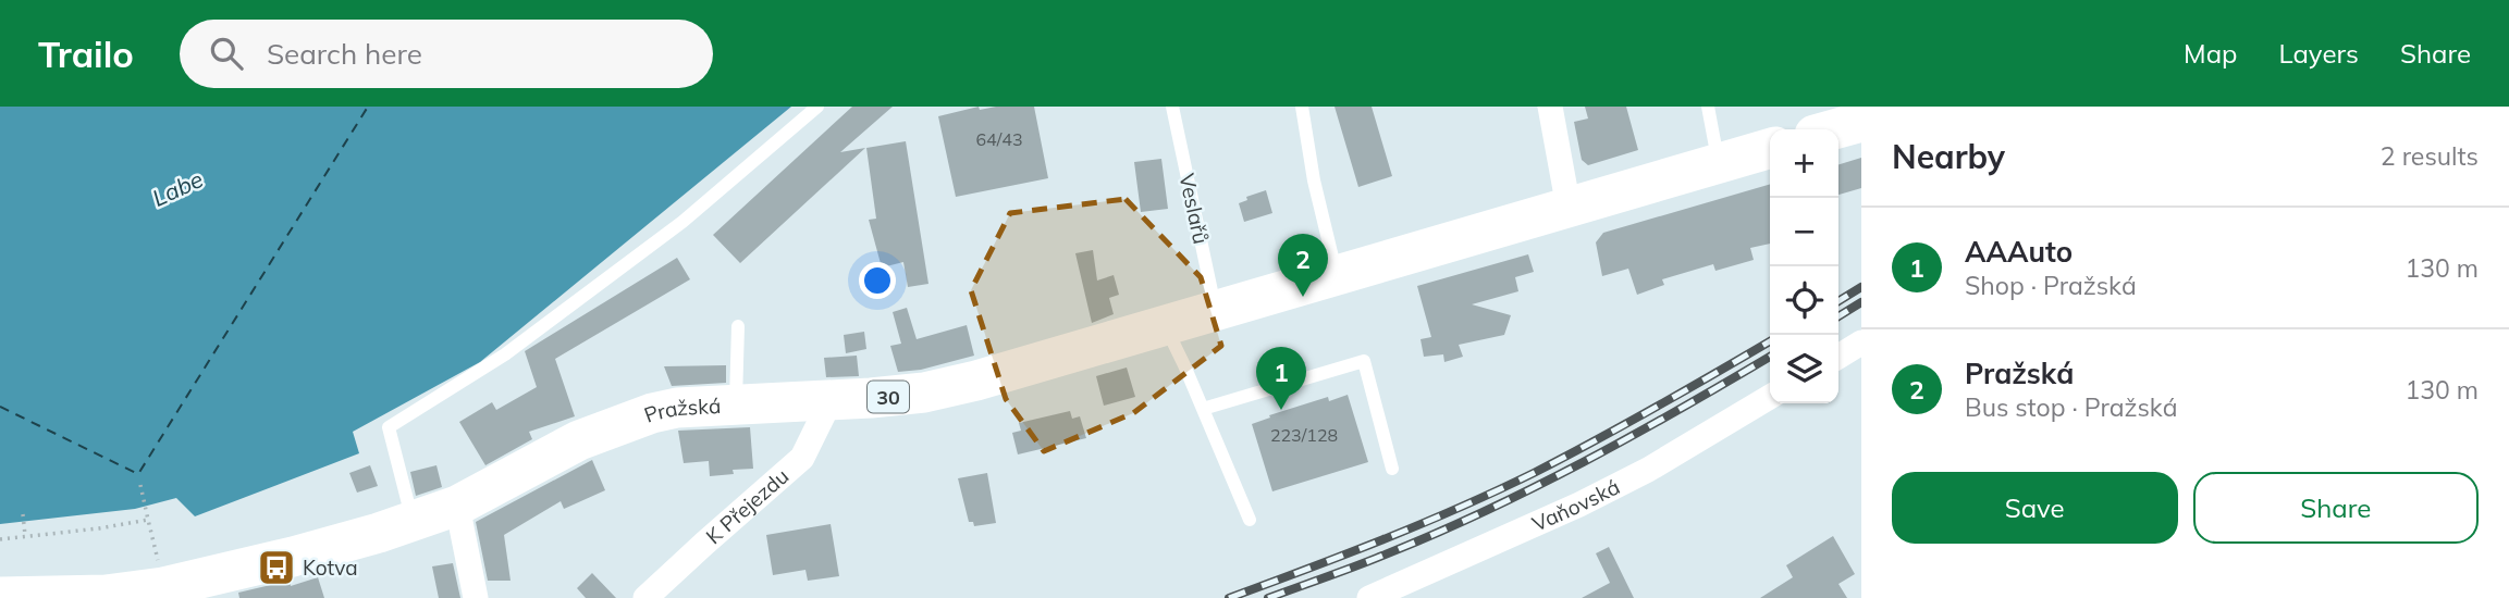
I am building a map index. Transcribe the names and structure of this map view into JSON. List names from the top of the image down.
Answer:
{
  "streets": {
    "main road": ["30", "Pražská"],
    "street": ["Vaňovská", "K Přejezdu"],
    "lane": ["Veslařů"]
  },
  "crossings": [
    ["Veslařů", "Pražská"],
    ["Pražská", "K Přejezdu"]
  ],
  "water": ["Labe"],
  "places": {
    "bus stop": ["Kotva"]
  },
  "house_numbers": ["64/43", "223/128"],
  "page": {
    "header": "Trailo",
    "search": "Search here",
    "nav": ["Map", "Layers", "Share"],
    "heading": ["Nearby", "2 results"],
    "map_buttons": ["+", "−"],
    "list": [
      {
        "mark": "1",
        "name": "AAAuto",
        "note": "Shop · Pražská",
        "value": "130 m"
      },
      {
        "mark": "2",
        "name": "Pražská",
        "note": "Bus stop · Pražská",
        "value": "130 m"
      }
    ],
    "pins": ["2", "1"],
    "buttons": ["Save", "Share"]
  }
}
